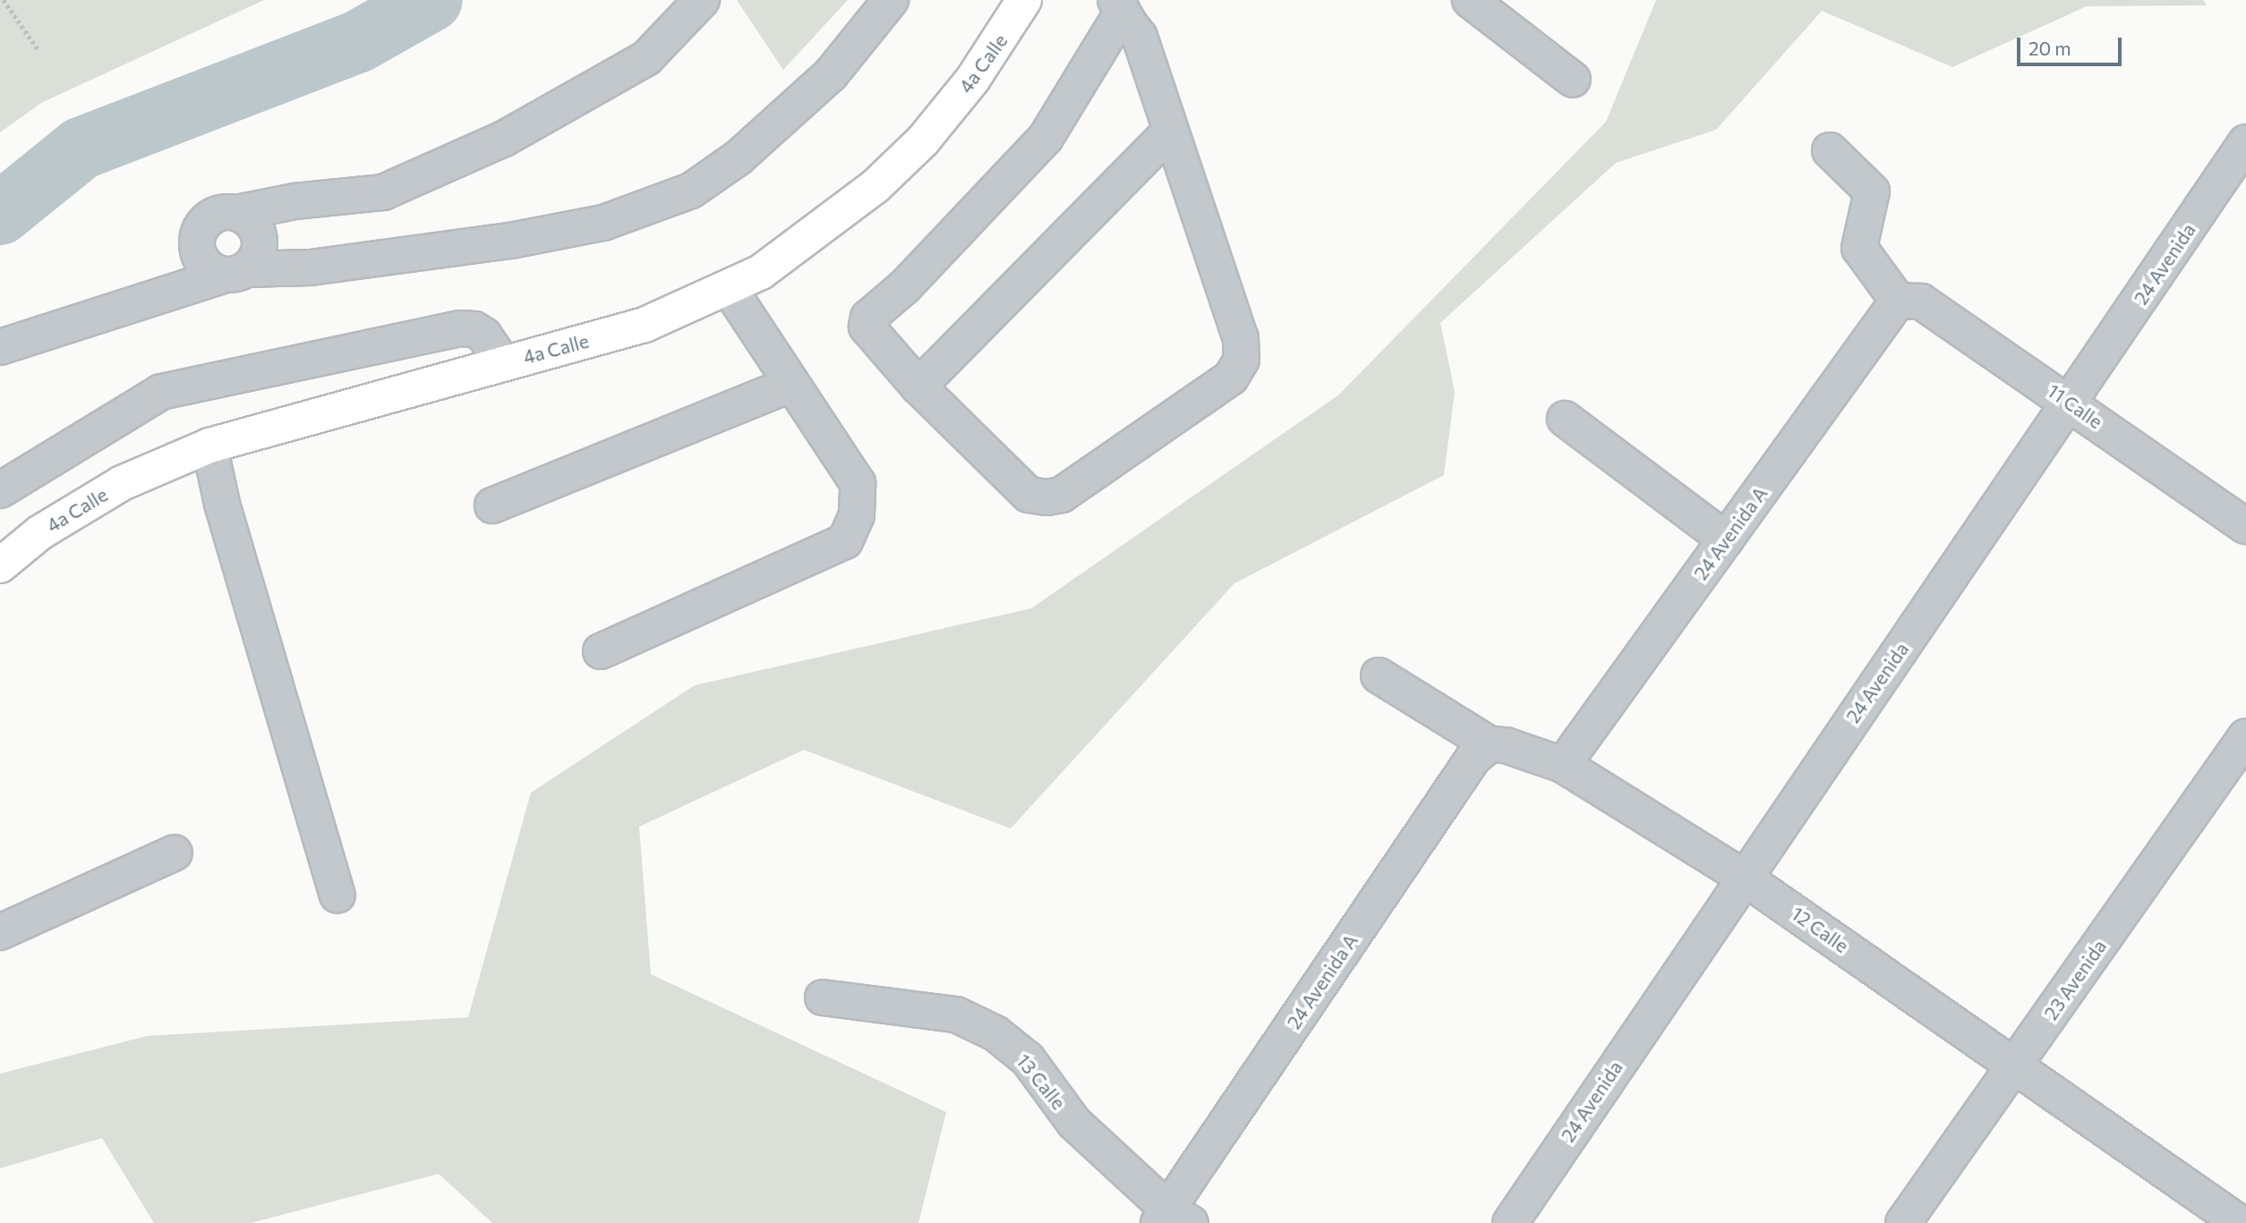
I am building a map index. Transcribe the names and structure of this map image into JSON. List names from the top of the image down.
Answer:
{
  "streets": {
    "main road": ["4a Calle"],
    "street": [
      "24 Avenida",
      "11 Calle",
      "24 Avenida A",
      "12 Calle",
      "23 Avenida",
      "13 Calle"
    ]
  },
  "crossings": [
    ["24 Avenida", "11 Calle"],
    ["24 Avenida", "12 Calle"],
    ["11 Calle", "24 Avenida A"],
    ["24 Avenida A", "12 Calle"],
    ["24 Avenida A", "13 Calle"],
    ["12 Calle", "23 Avenida"]
  ],
  "scale_bar": "20 m"
}
